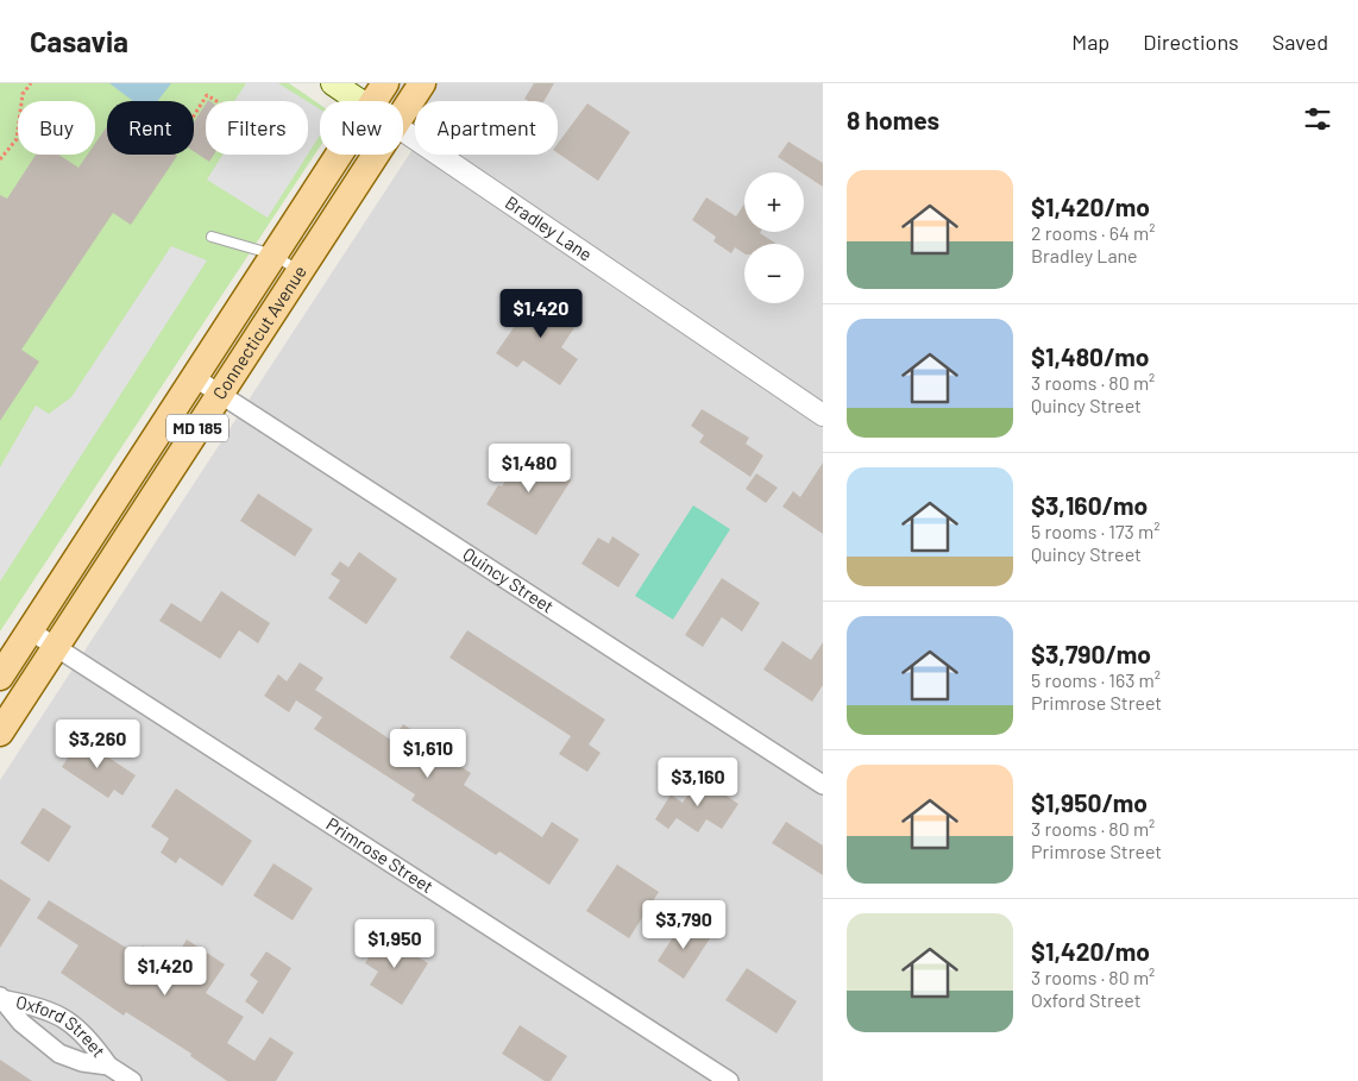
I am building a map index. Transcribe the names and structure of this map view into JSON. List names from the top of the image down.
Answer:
{
  "streets": {
    "main road": ["Bradley Lane", "Connecticut Avenue", "MD 185"],
    "street": ["Quincy Street", "Primrose Street", "Oxford Street"]
  },
  "crossings": [
    ["Connecticut Avenue", "Quincy Street"],
    ["Connecticut Avenue", "Primrose Street"]
  ],
  "page": {
    "header": "Casavia",
    "nav": ["Map", "Directions", "Saved"],
    "heading": "8 homes",
    "chip": [
      "Buy",
      "Rent",
      "Filters",
      "New",
      "Apartment"
    ],
    "list": [
      {
        "name": "$1,420/mo",
        "note": "2 rooms · 64 m² · Bradley Lane"
      },
      {
        "name": "$1,480/mo",
        "note": "3 rooms · 80 m² · Quincy Street"
      },
      {
        "name": "$3,160/mo",
        "note": "5 rooms · 173 m² · Quincy Street"
      },
      {
        "name": "$3,790/mo",
        "note": "5 rooms · 163 m² · Primrose Street"
      },
      {
        "name": "$1,950/mo",
        "note": "3 rooms · 80 m² · Primrose Street"
      },
      {
        "name": "$1,420/mo",
        "note": "3 rooms · 80 m² · Oxford Street"
      }
    ],
    "map_buttons": ["+", "−"],
    "price": [
      "$1,420",
      "$1,480",
      "$3,260",
      "$1,610",
      "$3,160",
      "$3,790",
      "$1,950",
      "$1,420"
    ]
  }
}
